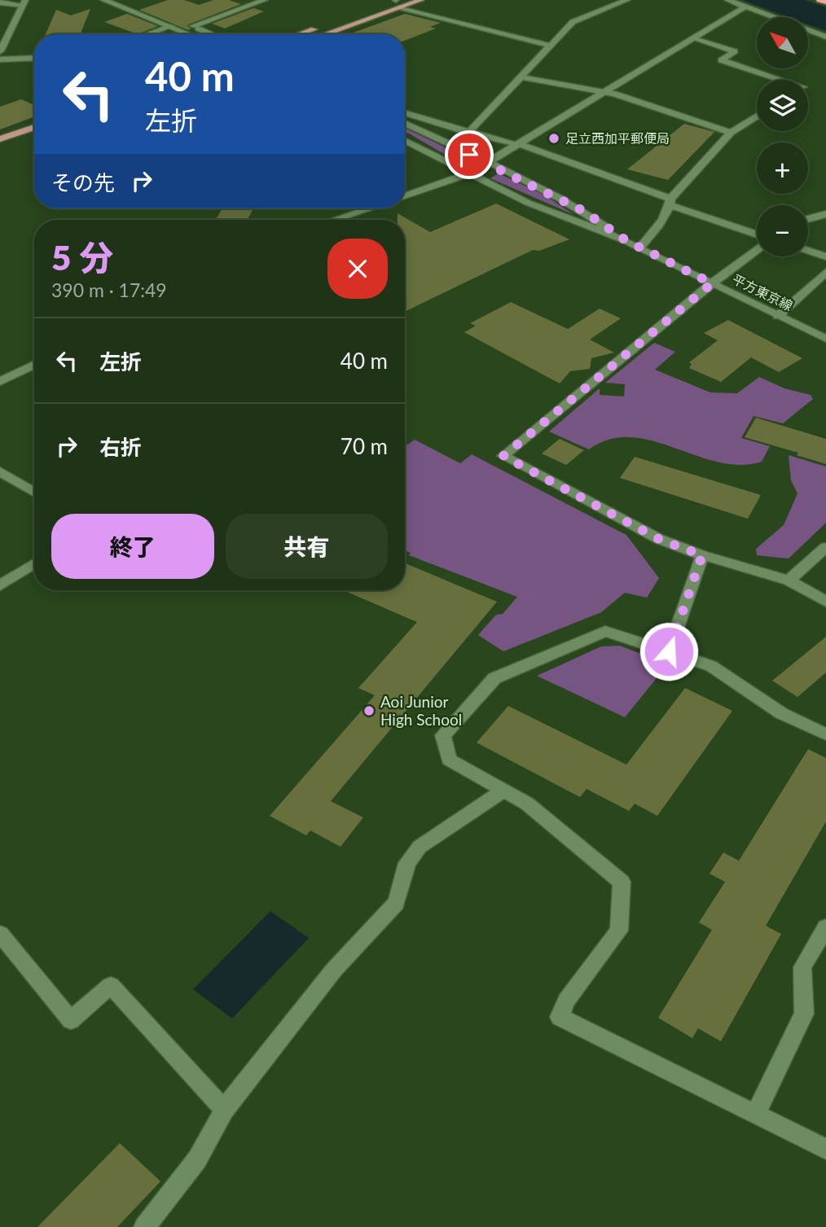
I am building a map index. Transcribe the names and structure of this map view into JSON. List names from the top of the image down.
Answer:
{
  "streets": {
    "street": ["平方東京線"]
  },
  "places": ["足立西加平郵便局", "Aoi Junior High School"],
  "north": "top left",
  "page": {
    "map_buttons": ["+", "−"],
    "turn": ["40 m", "左折"],
    "then": "その先",
    "heading": ["5 分", "390 m · 17:49"],
    "list": [
      {
        "name": "左折",
        "value": "40 m"
      },
      {
        "name": "右折",
        "value": "70 m"
      }
    ],
    "buttons": ["終了", "共有"]
  }
}
